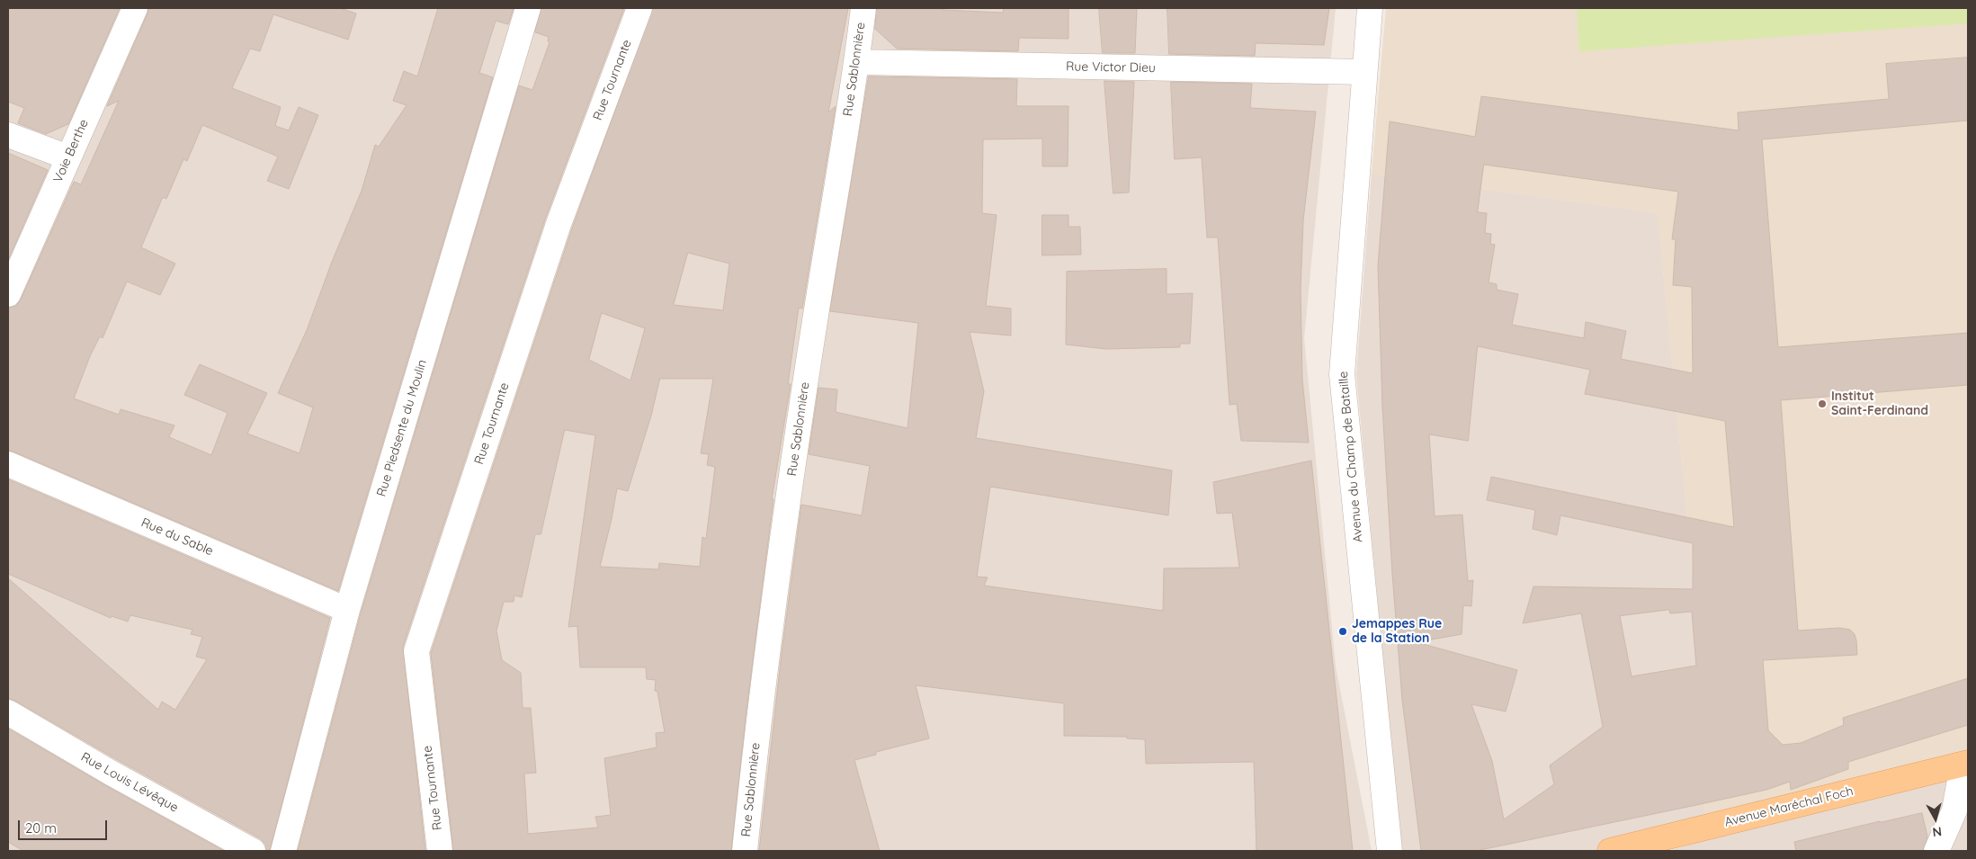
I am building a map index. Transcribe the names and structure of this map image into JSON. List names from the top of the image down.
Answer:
{
  "streets": {
    "main road": ["Avenue Maréchal Foch"],
    "street": [
      "Rue Victor Dieu",
      "Rue Sablonnière",
      "Rue Tournante",
      "Voie Berthe",
      "Rue Piedsente du Moulin",
      "Avenue du Champ de Bataille",
      "Rue du Sable",
      "Rue Louis Lévêque"
    ]
  },
  "crossings": [
    ["Rue Victor Dieu", "Rue Sablonnière"],
    ["Rue Victor Dieu", "Avenue du Champ de Bataille"],
    ["Rue Piedsente du Moulin", "Rue du Sable"]
  ],
  "places": ["Institut Saint-Ferdinand", "Jemappes Rue de la Station"],
  "scale_bar": "20 m",
  "north": "bottom"
}
